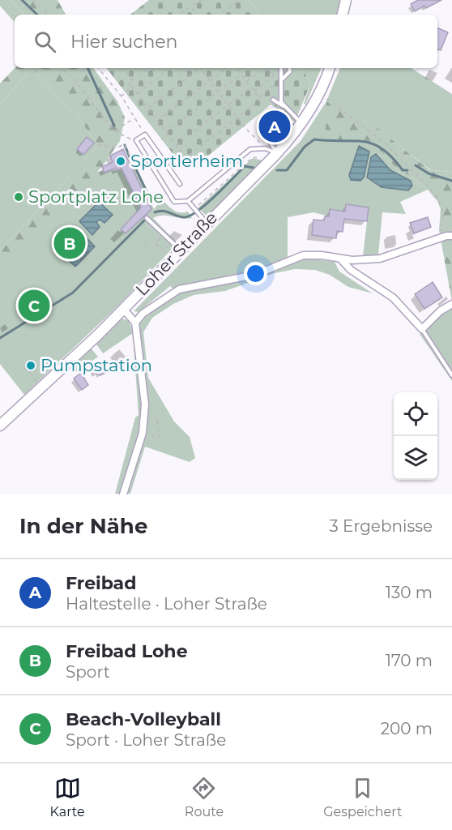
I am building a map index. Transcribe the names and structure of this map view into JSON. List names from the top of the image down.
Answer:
{
  "streets": {
    "street": ["Loher Straße"]
  },
  "places": ["Sportlerheim", "Sportplatz Lohe", "Pumpstation"],
  "page": {
    "search": "Hier suchen",
    "pins": ["A", "B", "C"],
    "heading": ["In der Nähe", "3 Ergebnisse"],
    "list": [
      {
        "mark": "A",
        "name": "Freibad",
        "note": "Haltestelle · Loher Straße",
        "value": "130 m"
      },
      {
        "mark": "B",
        "name": "Freibad Lohe",
        "note": "Sport",
        "value": "170 m"
      },
      {
        "mark": "C",
        "name": "Beach-Volleyball",
        "note": "Sport · Loher Straße",
        "value": "200 m"
      }
    ],
    "nav": ["Karte", "Route", "Gespeichert"]
  }
}
